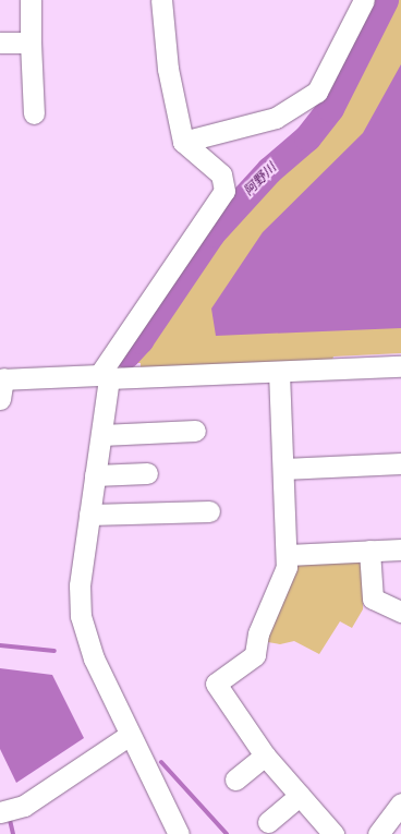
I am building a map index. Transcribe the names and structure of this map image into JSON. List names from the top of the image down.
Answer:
{
  "water": ["阿野川"]
}
